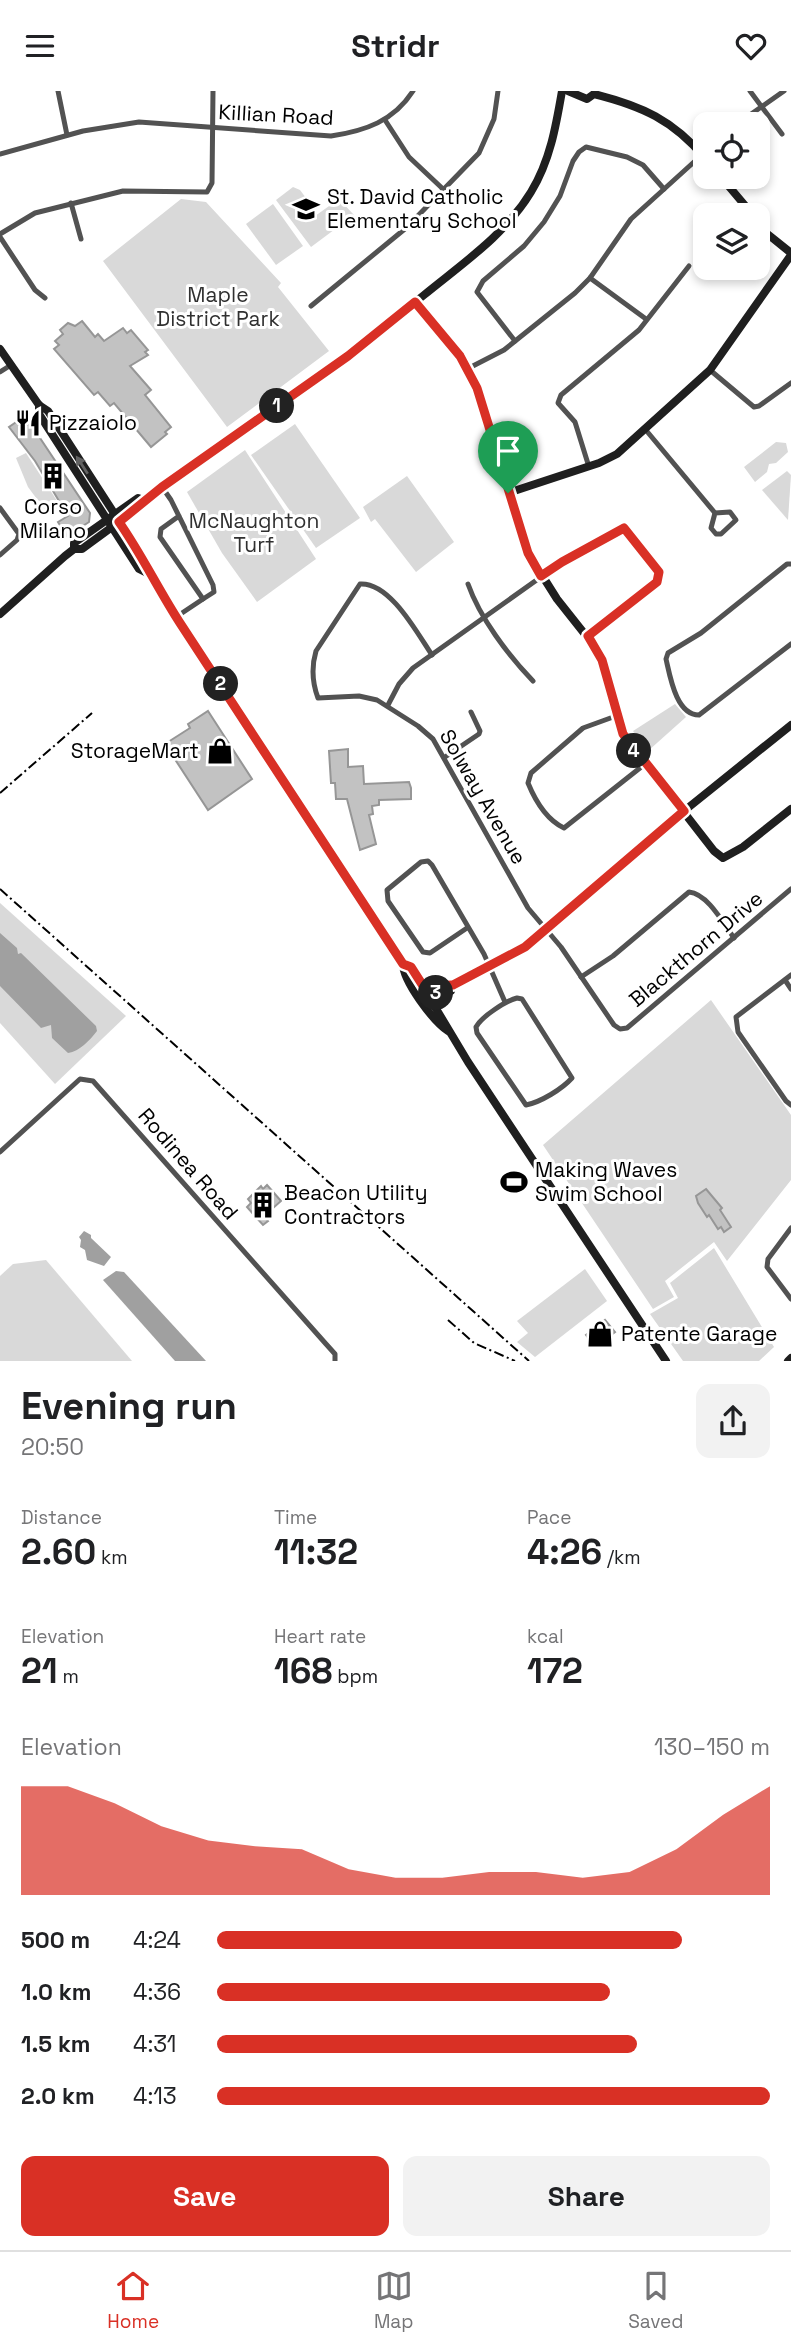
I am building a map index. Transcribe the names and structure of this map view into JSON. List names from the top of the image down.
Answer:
{
  "streets": {
    "street": [
      "Killian Road",
      "Solway Avenue",
      "Blackthorn Drive",
      "Rodinea Road"
    ]
  },
  "crossings": [
    ["Solway Avenue", "Blackthorn Drive"]
  ],
  "parks": ["Maple District Park", "McNaughton Turf"],
  "places": {
    "school or university": ["St. David Catholic Elementary School"],
    "restaurant": ["Pizzaiolo"],
    "building": ["Corso Milano", "Beacon Utility Contractors"],
    "shop": ["StorageMart", "Patente Garage"],
    "sports": ["Making Waves Swim School"]
  },
  "page": {
    "header": "Stridr",
    "pins": [
      "1",
      "2",
      "4",
      "3"
    ],
    "heading": ["Evening run", "20:50"],
    "stats": [
      ["Distance", "2.60 km"],
      ["Time", "11:32"],
      ["Pace", "4:26 /km"],
      ["Elevation", "21 m"],
      ["Heart rate", "168 bpm"],
      ["kcal", "172"]
    ],
    "chart": ["Elevation", "130–150 m"],
    "list": [
      {
        "name": "500 m",
        "note": "4:24"
      },
      {
        "name": "1.0 km",
        "note": "4:36"
      },
      {
        "name": "1.5 km",
        "note": "4:31"
      },
      {
        "name": "2.0 km",
        "note": "4:13"
      }
    ],
    "buttons": ["Save", "Share"],
    "tabs": ["Home", "Map", "Saved"]
  }
}
